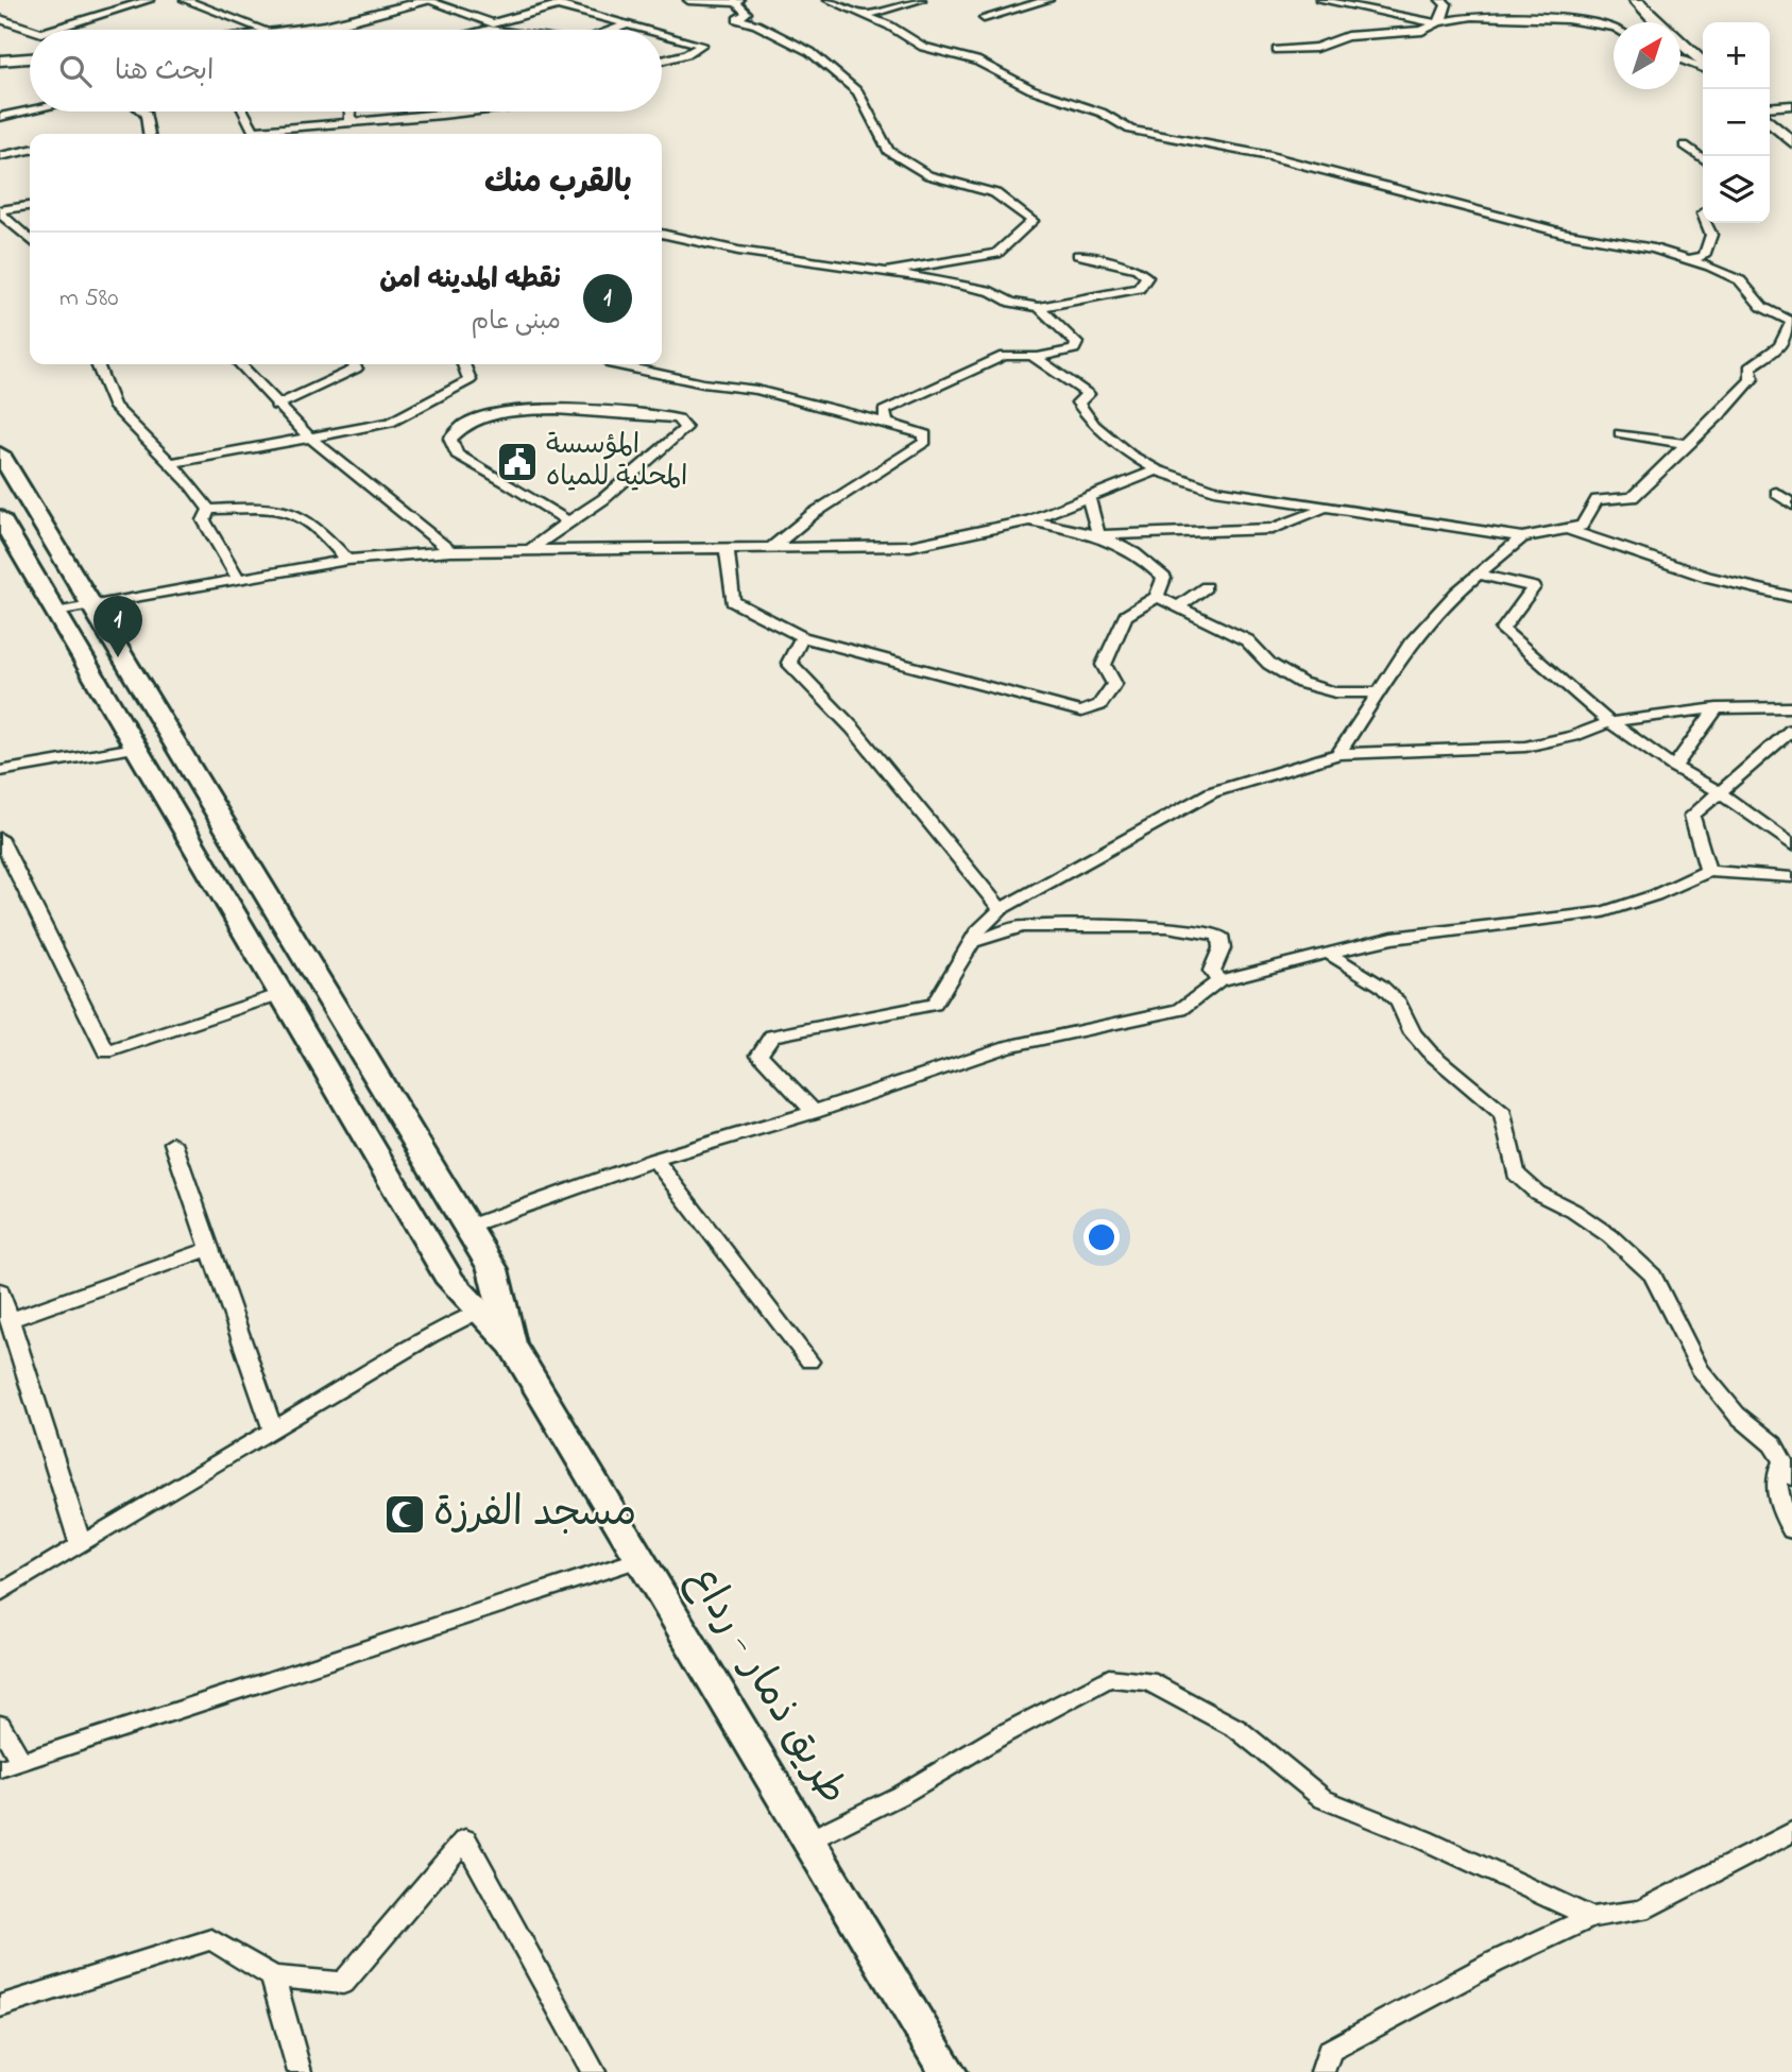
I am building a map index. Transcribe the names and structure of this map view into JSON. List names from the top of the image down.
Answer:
{
  "streets": {
    "main road": ["طريق ذمار - رداع"]
  },
  "places": {
    "public building": ["المؤسسة المحلية للمياه"],
    "mosque": ["مسجد الفرزة"]
  },
  "north": "top right",
  "page": {
    "map_buttons": ["+", "−"],
    "search": "ابحث هنا",
    "heading": "بالقرب منك",
    "list": [
      {
        "mark": "1",
        "name": "نقطه المدينه امن",
        "note": "مبنى عام",
        "value": "580 m"
      }
    ],
    "pins": "1"
  }
}
